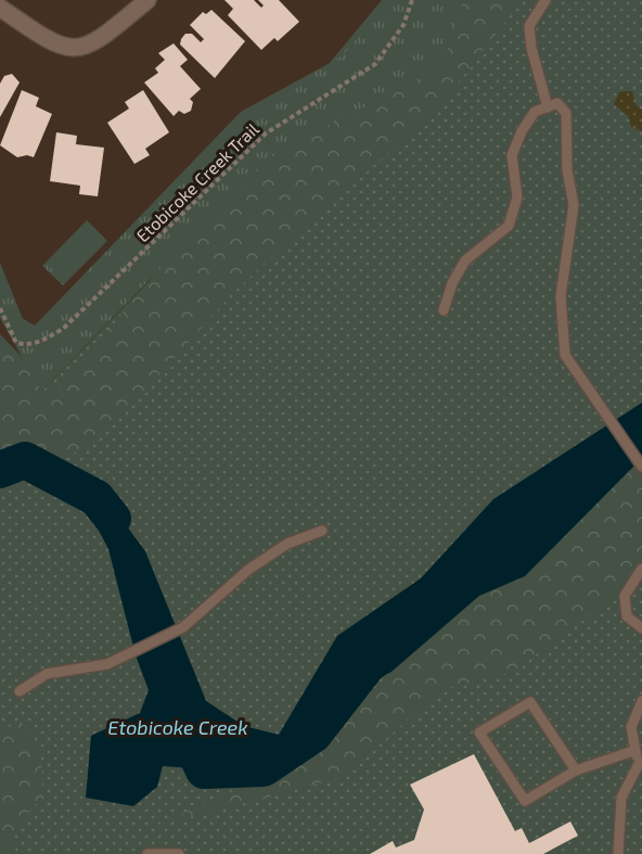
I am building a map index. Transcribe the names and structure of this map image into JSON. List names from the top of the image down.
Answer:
{
  "streets": {
    "path": ["Etobicoke Creek Trail"]
  },
  "water": ["Etobicoke Creek"]
}
